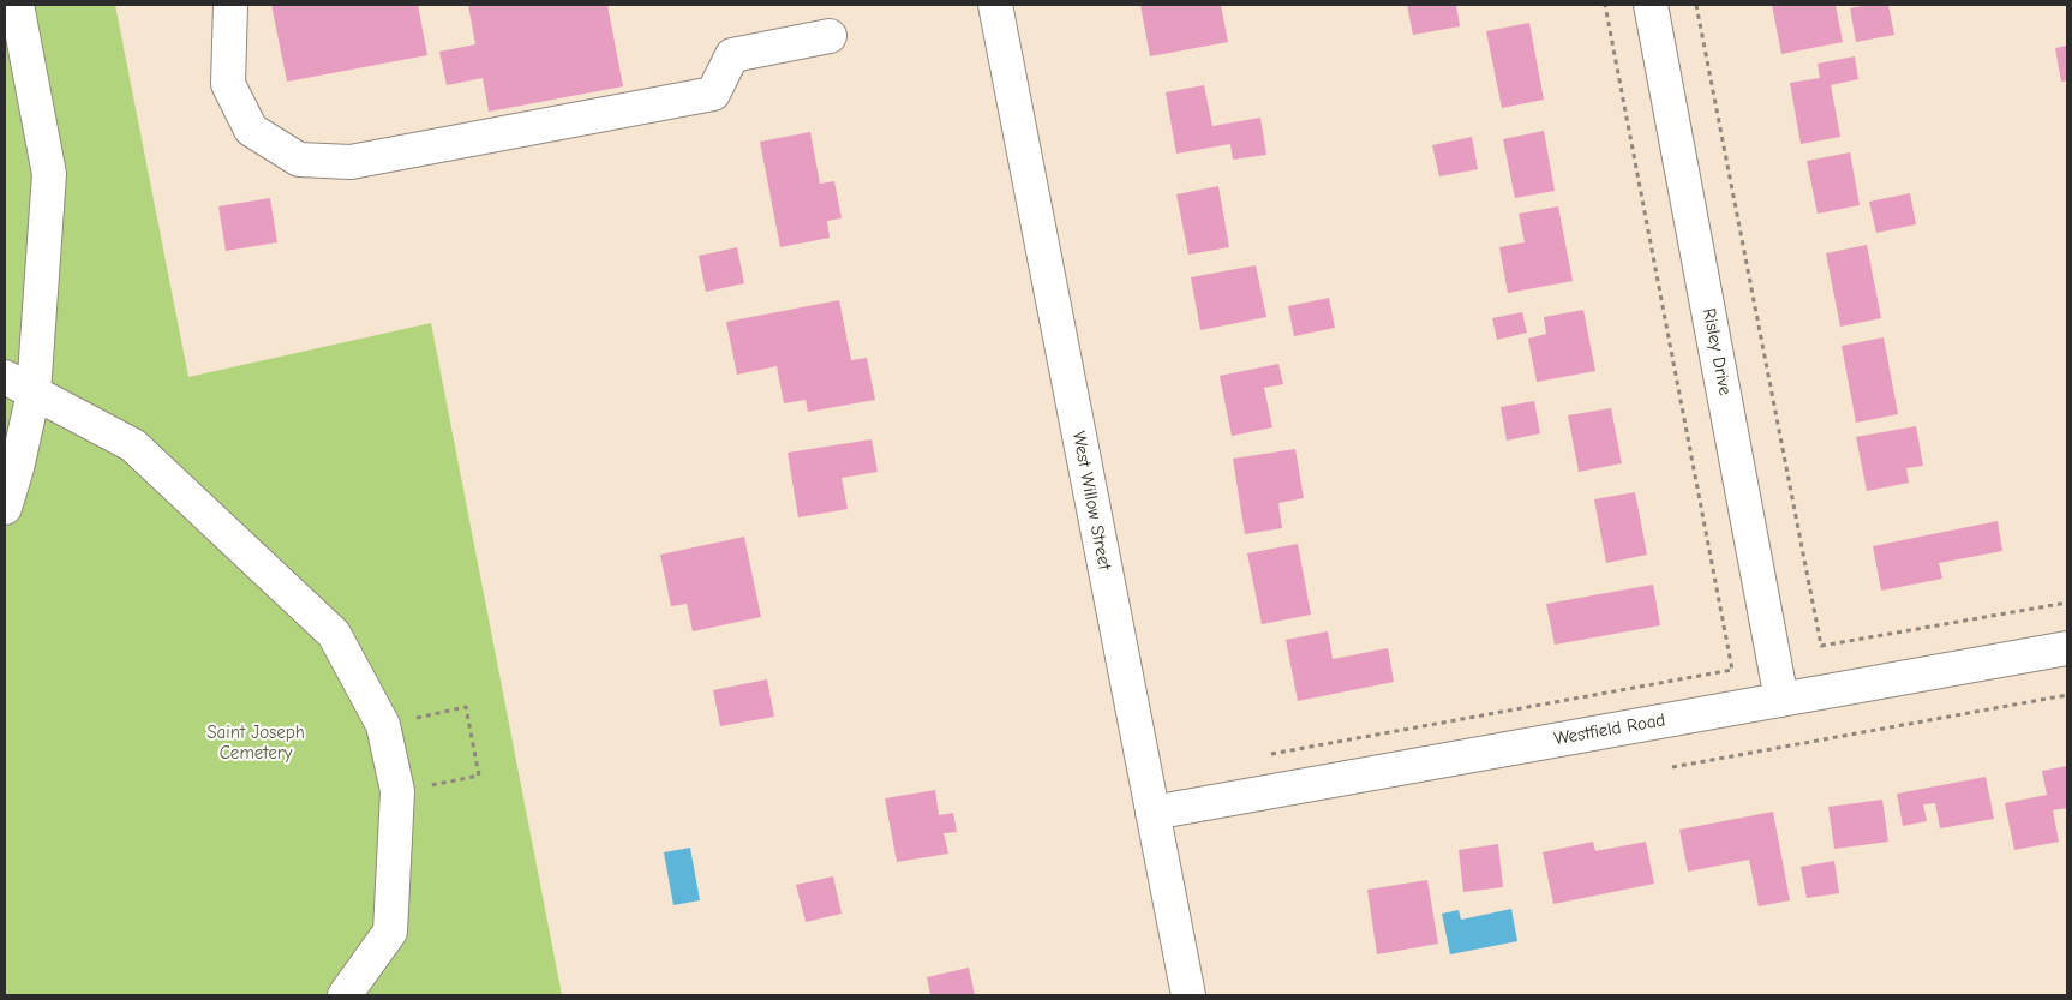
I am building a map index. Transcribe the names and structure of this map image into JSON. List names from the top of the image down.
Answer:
{
  "streets": {
    "street": ["Risley Drive", "West Willow Street", "Westfield Road"]
  },
  "crossings": [
    ["Risley Drive", "Westfield Road"],
    ["West Willow Street", "Westfield Road"]
  ],
  "parks": ["Saint Joseph Cemetery"]
}
